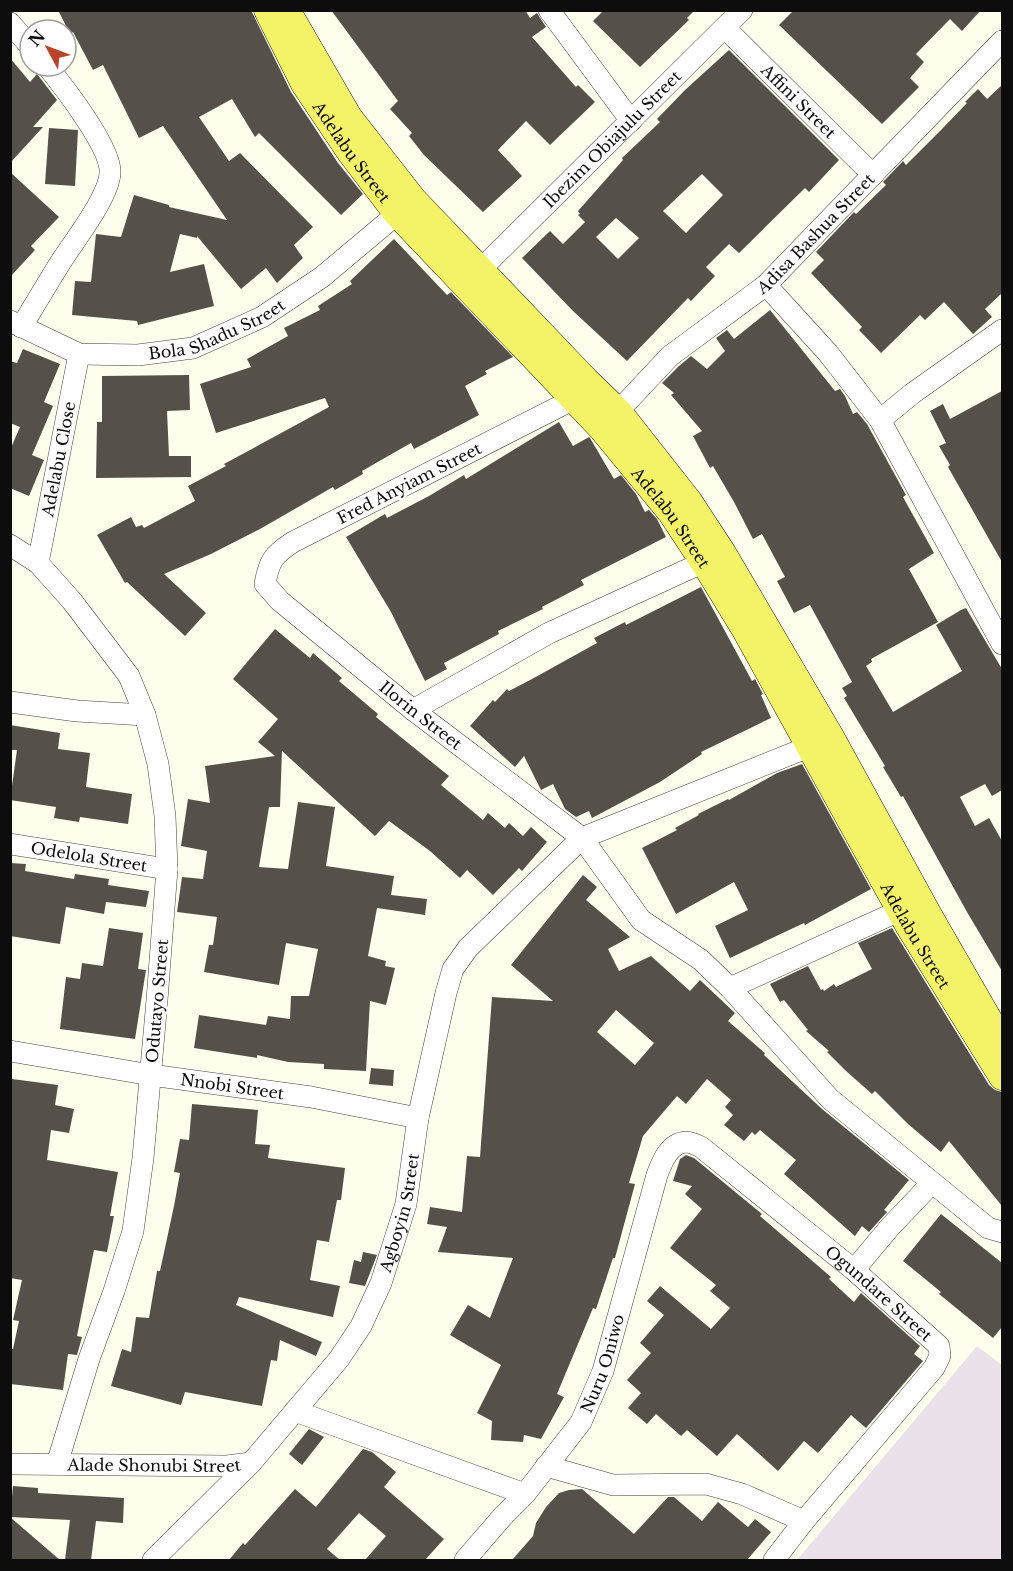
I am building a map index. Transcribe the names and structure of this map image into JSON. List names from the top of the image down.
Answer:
{
  "streets": {
    "main road": ["Adelabu Street"],
    "street": [
      "Affini Street",
      "Ibezim Obiajulu Street",
      "Adisa Bashua Street",
      "Bola Shadu Street",
      "Adelabu Close",
      "Fred Anyiam Street",
      "Ilorin Street",
      "Odelola Street",
      "Odutayo Street",
      "Nnobi Street",
      "Agboyin Street",
      "Ogundare Street",
      "Nuru Oniwo",
      "Alade Shonubi Street"
    ]
  },
  "crossings": [
    ["Affini Street", "Ibezim Obiajulu Street"],
    ["Affini Street", "Adisa Bashua Street"],
    ["Ibezim Obiajulu Street", "Adelabu Street"],
    ["Adelabu Street", "Adisa Bashua Street"],
    ["Adelabu Street", "Bola Shadu Street"],
    ["Adelabu Street", "Fred Anyiam Street"],
    ["Bola Shadu Street", "Adelabu Close"],
    ["Adelabu Close", "Odutayo Street"],
    ["Fred Anyiam Street", "Ilorin Street"],
    ["Ilorin Street", "Agboyin Street"],
    ["Odelola Street", "Odutayo Street"],
    ["Odutayo Street", "Nnobi Street"],
    ["Odutayo Street", "Alade Shonubi Street"],
    ["Nnobi Street", "Agboyin Street"],
    ["Agboyin Street", "Alade Shonubi Street"],
    ["Ogundare Street", "Nuru Oniwo"]
  ],
  "north": "top left"
}
